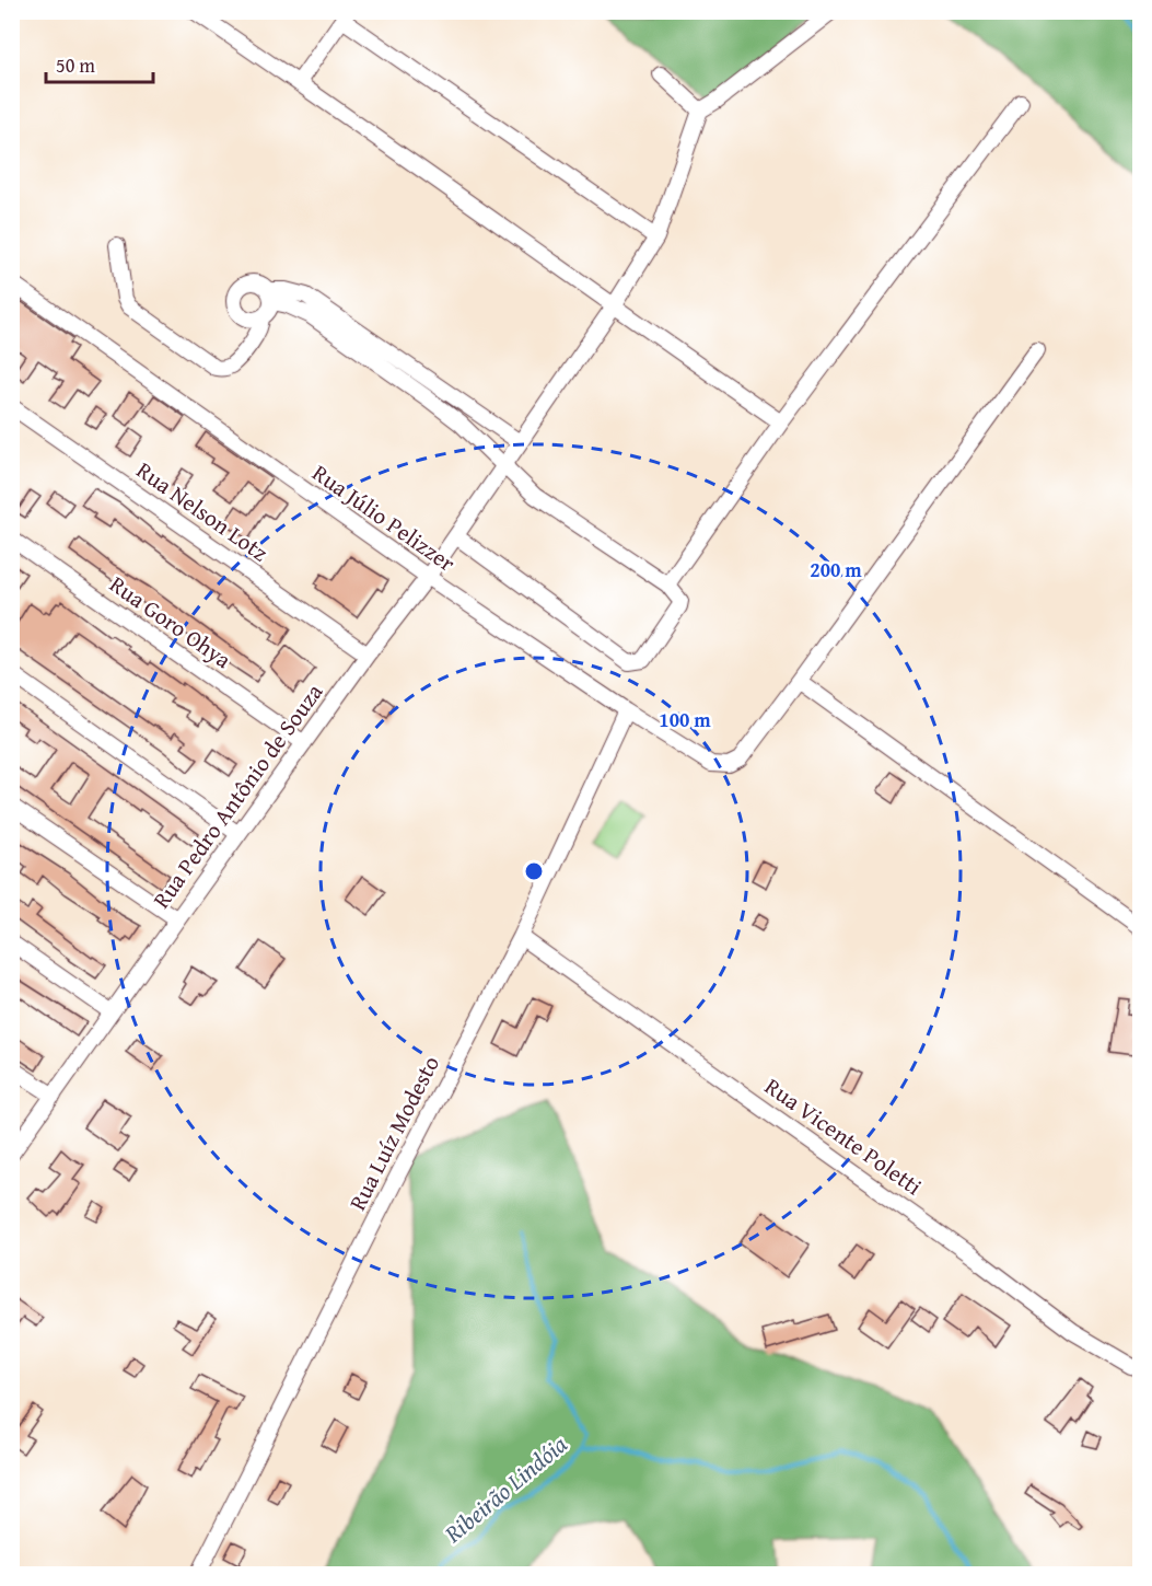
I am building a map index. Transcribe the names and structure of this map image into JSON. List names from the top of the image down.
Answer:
{
  "streets": {
    "street": [
      "Rua Nelson Lotz",
      "Rua Júlio Pelizzer",
      "Rua Goro Ohya",
      "Rua Pedro Antônio de Souza",
      "Rua Luíz Modesto",
      "Rua Vicente Poletti"
    ]
  },
  "crossings": [
    ["Rua Nelson Lotz", "Rua Pedro Antônio de Souza"],
    ["Rua Júlio Pelizzer", "Rua Pedro Antônio de Souza"],
    ["Rua Júlio Pelizzer", "Rua Luíz Modesto"],
    ["Rua Goro Ohya", "Rua Pedro Antônio de Souza"],
    ["Rua Luíz Modesto", "Rua Vicente Poletti"]
  ],
  "water": ["Ribeirão Lindóia"],
  "scale_bar": "50 m",
  "rings": ["200 m", "100 m"]
}
